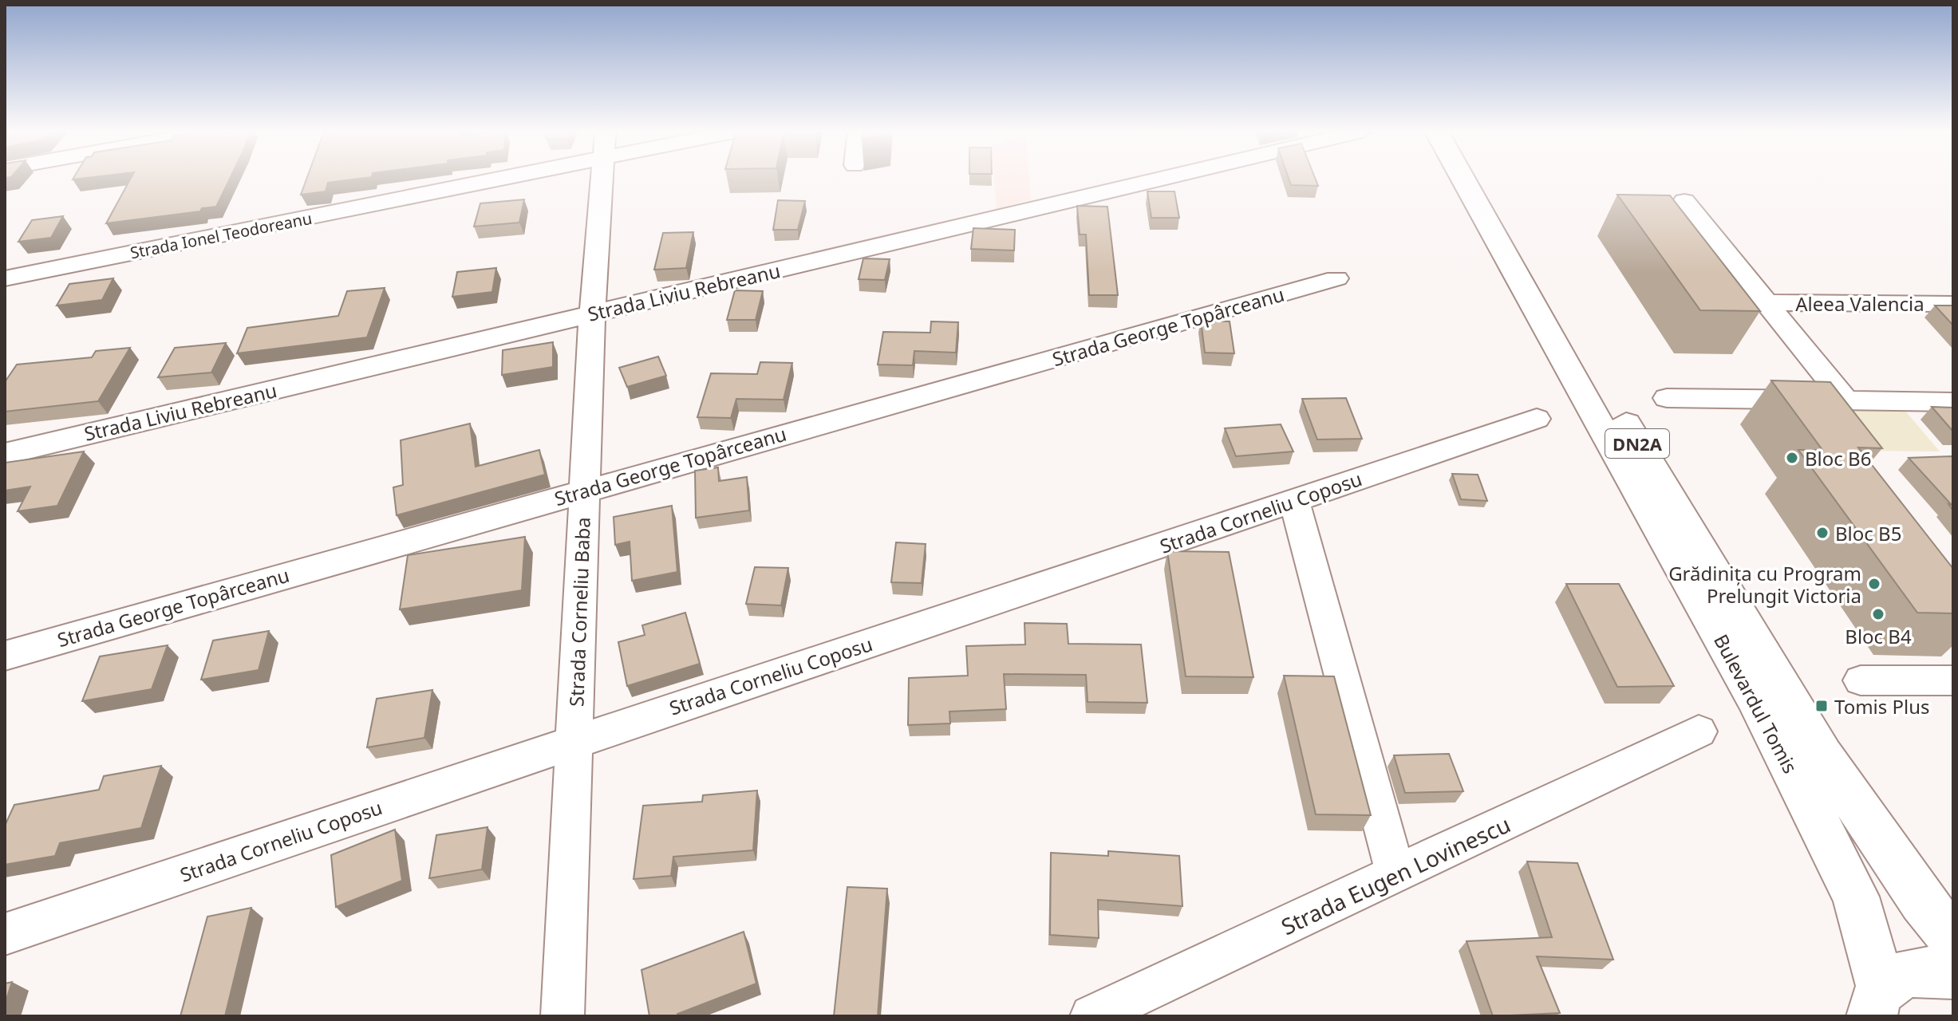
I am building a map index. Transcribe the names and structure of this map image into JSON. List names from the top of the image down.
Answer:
{
  "streets": {
    "main road": ["DN2A", "Bulevardul Tomis"],
    "street": [
      "Strada Ionel Teodoreanu",
      "Strada Liviu Rebreanu",
      "Aleea Valencia",
      "Strada George Topârceanu",
      "Strada Corneliu Coposu",
      "Strada Corneliu Baba",
      "Strada Eugen Lovinescu"
    ]
  },
  "crossings": [
    ["Strada Liviu Rebreanu", "Strada Corneliu Baba"],
    ["Strada George Topârceanu", "Strada Corneliu Baba"],
    ["DN2A", "Bulevardul Tomis"],
    ["Strada Corneliu Coposu", "Strada Corneliu Baba"]
  ],
  "places": {
    "other": [
      "Bloc B6",
      "Bloc B5",
      "Grădinița cu Program Prelungit Victoria",
      "Bloc B4"
    ],
    "transit": ["Tomis Plus"]
  }
}
